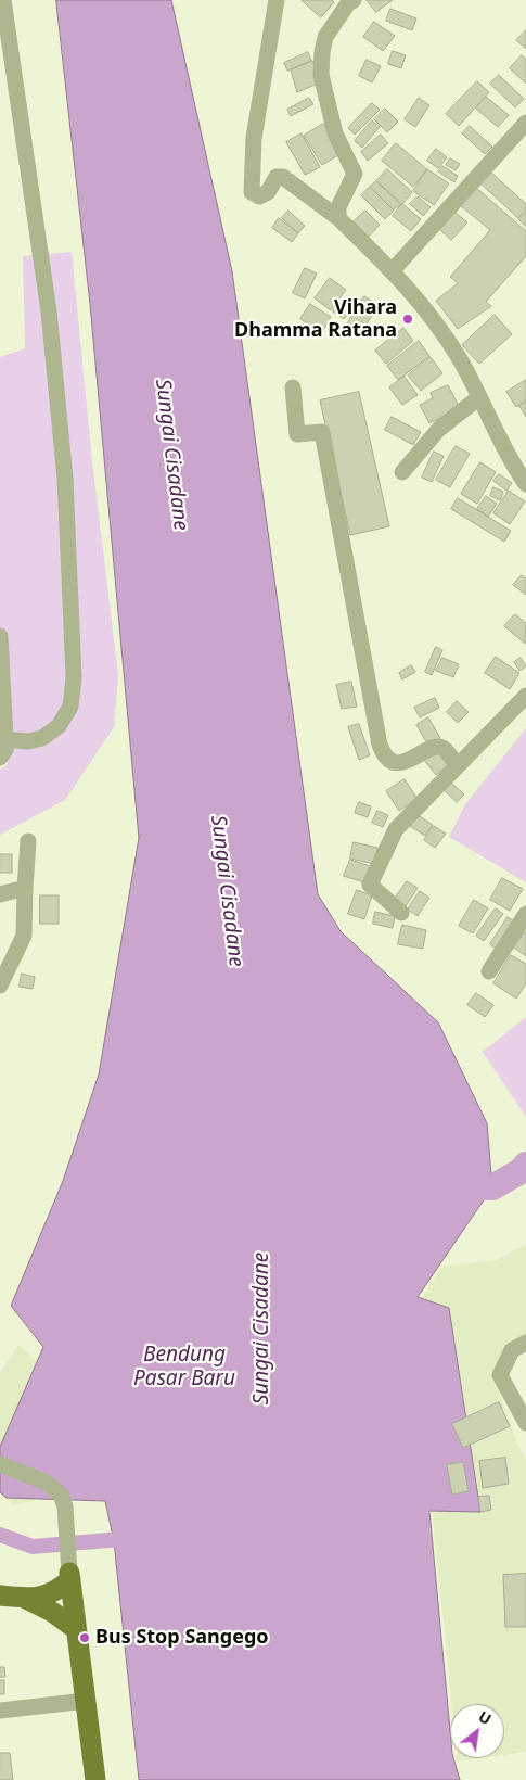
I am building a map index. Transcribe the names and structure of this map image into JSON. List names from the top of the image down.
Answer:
{
  "water": ["Sungai Cisadane", "Bendung Pasar Baru"],
  "places": ["Vihara Dhamma Ratana", "Bus Stop Sangego"],
  "north": "top right"
}
